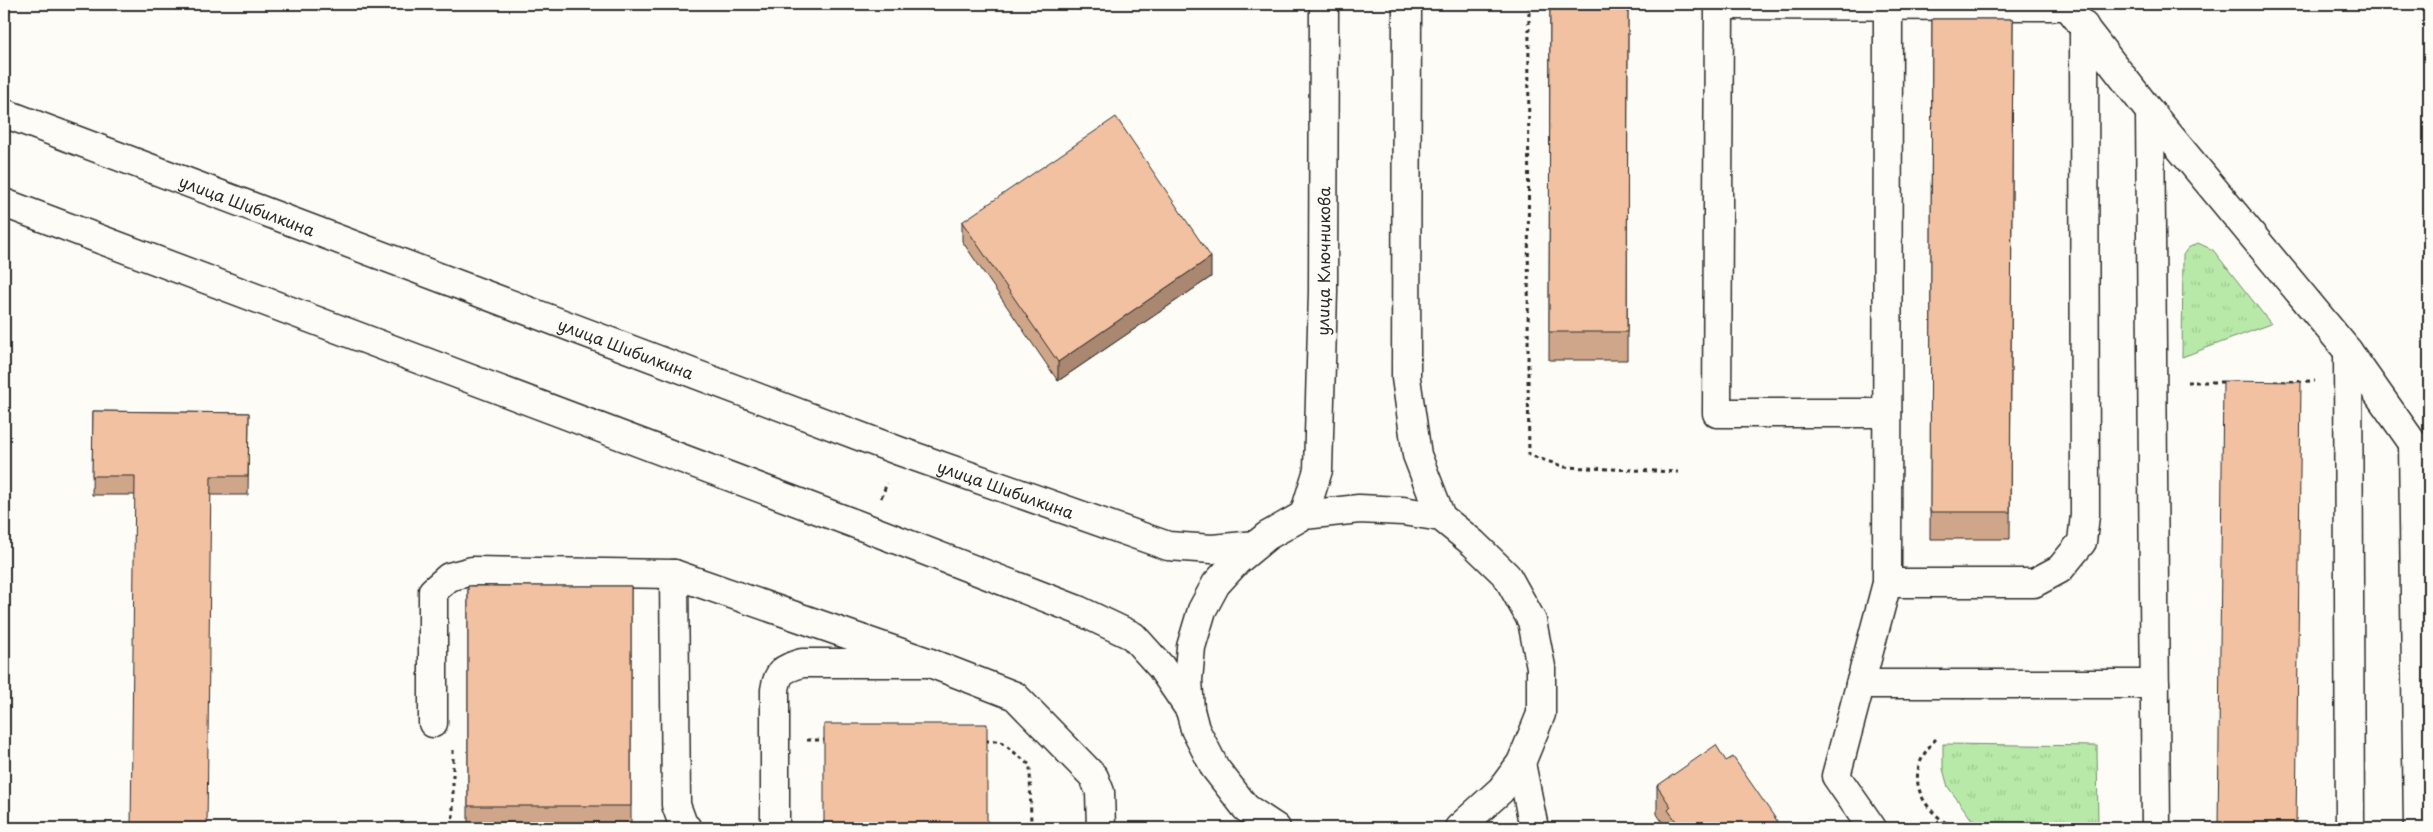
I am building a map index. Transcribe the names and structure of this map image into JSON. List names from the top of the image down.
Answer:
{
  "streets": {
    "street": ["улица Шибилкина", "улица Ключникова"]
  }
}
